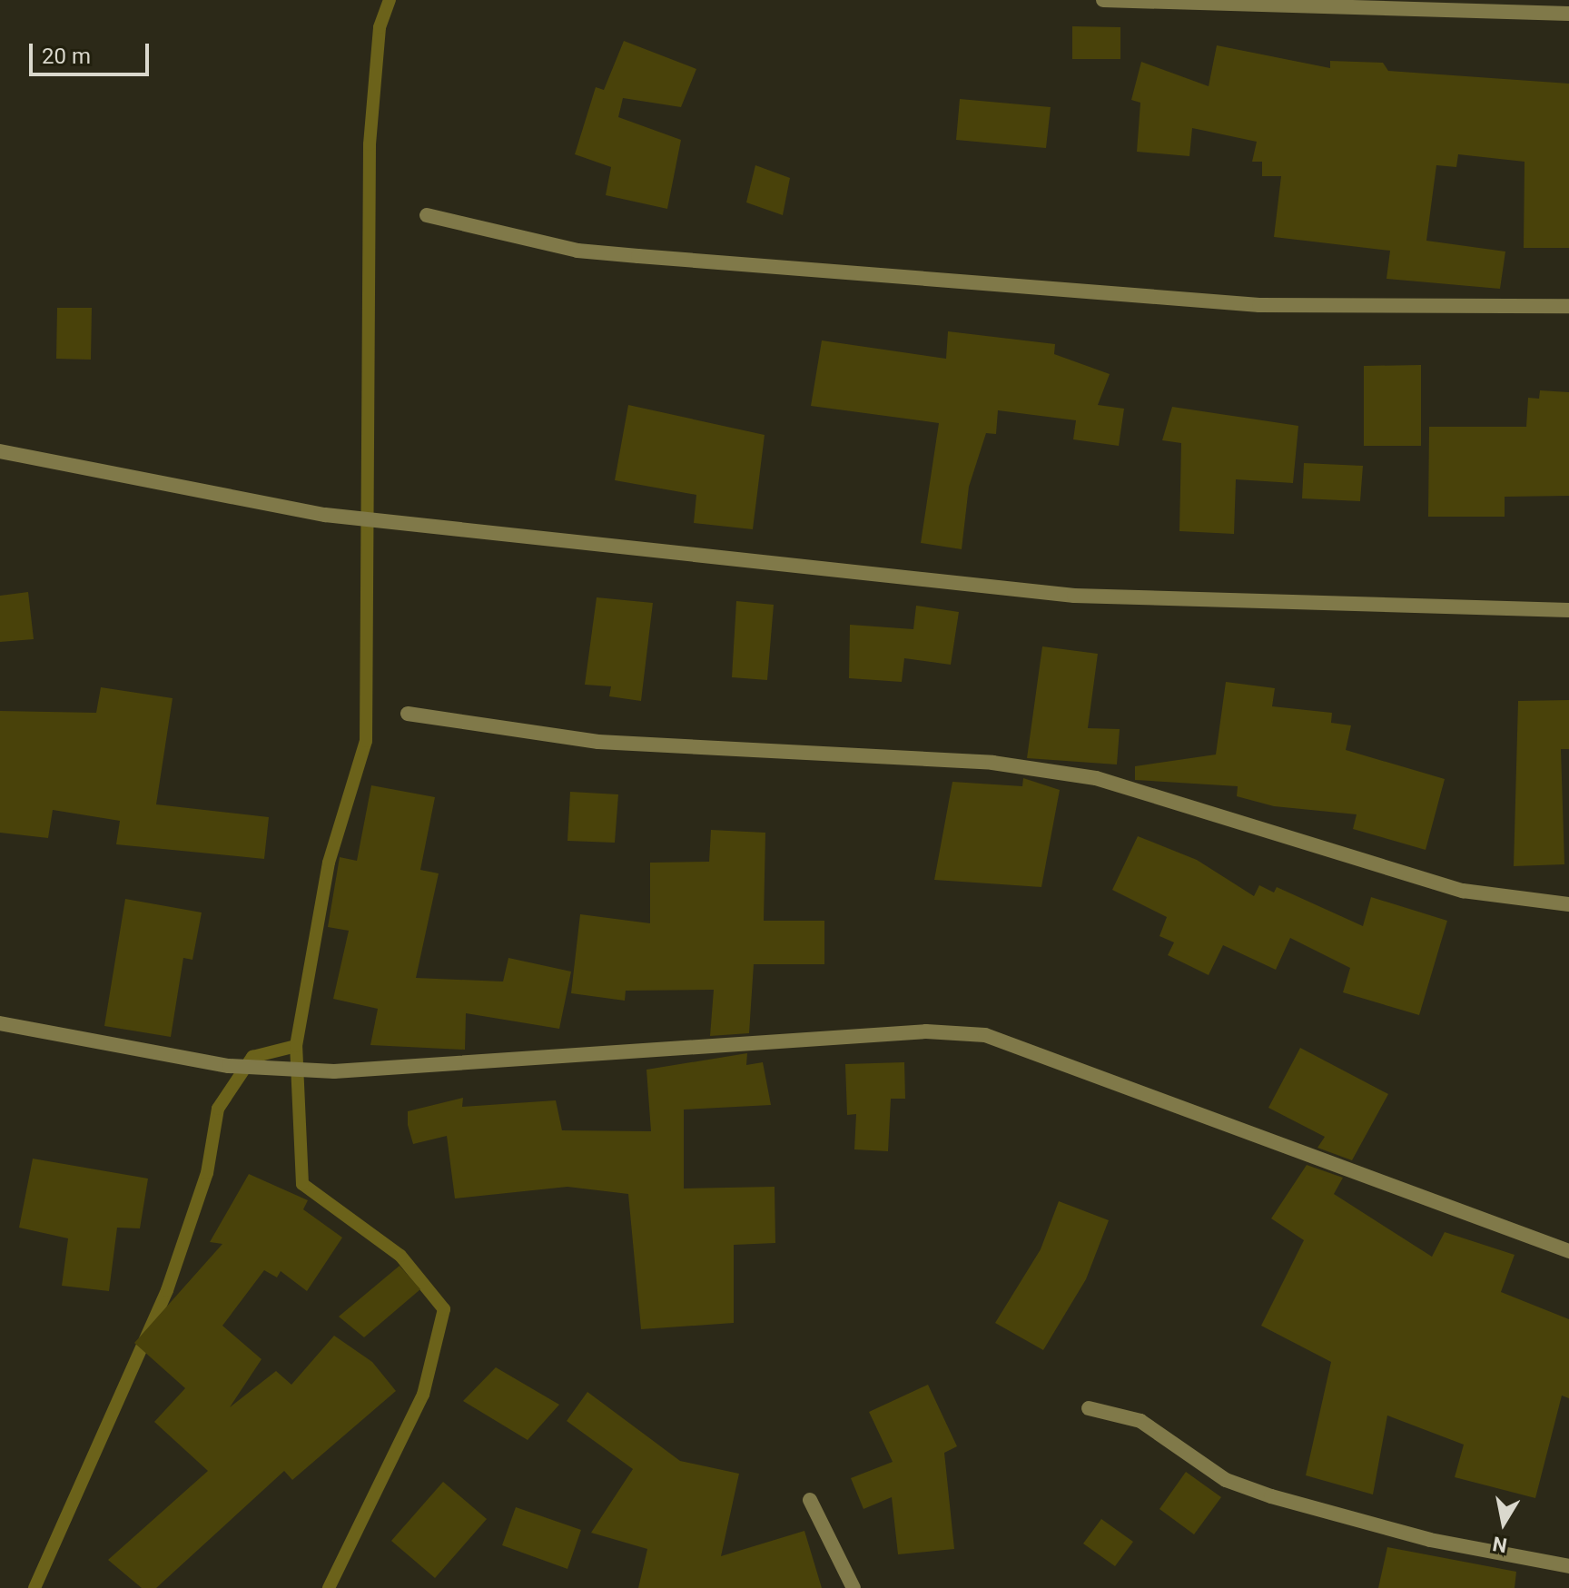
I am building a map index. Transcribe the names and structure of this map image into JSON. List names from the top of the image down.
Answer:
{
  "scale_bar": "20 m",
  "north": "bottom"
}
